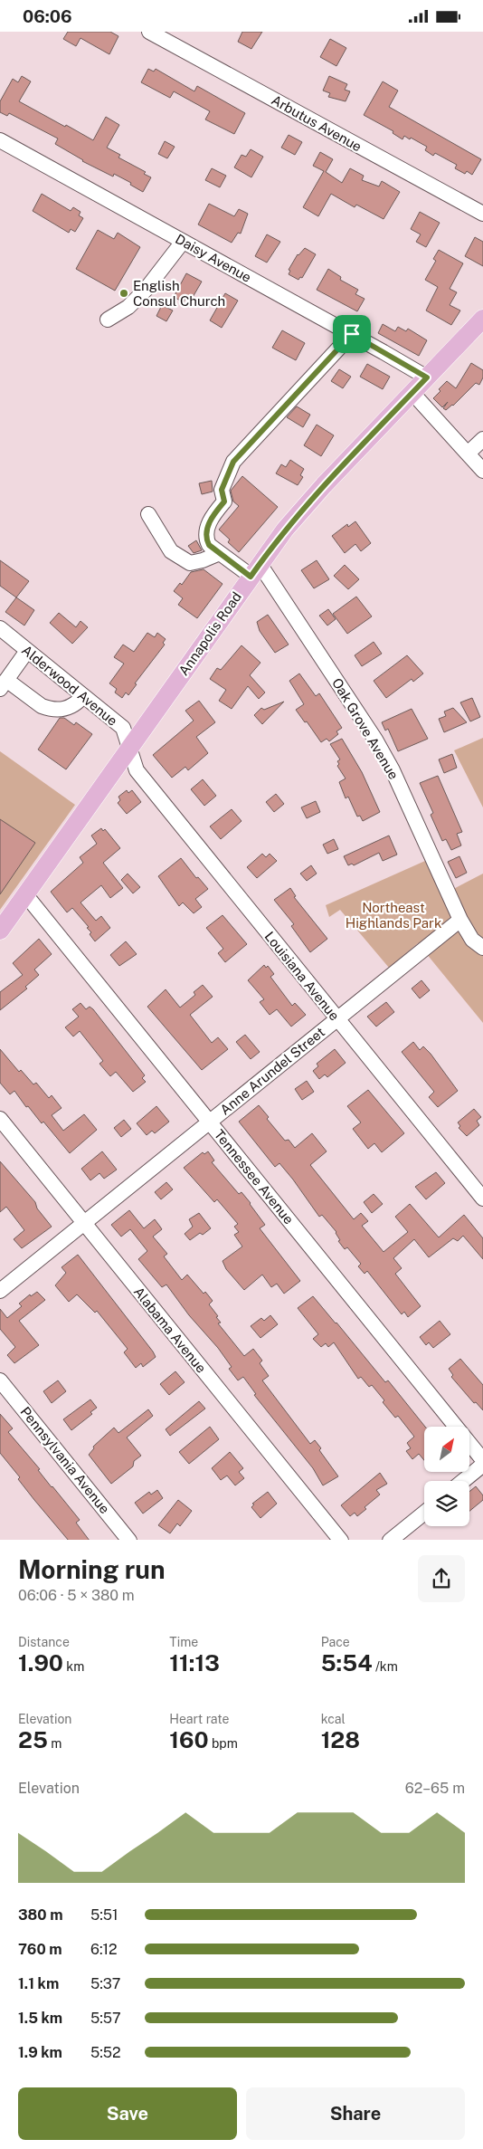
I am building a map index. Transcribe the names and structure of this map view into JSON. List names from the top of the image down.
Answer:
{
  "streets": {
    "main road": ["Annapolis Road"],
    "street": [
      "Arbutus Avenue",
      "Daisy Avenue",
      "Alderwood Avenue",
      "Oak Grove Avenue",
      "Louisiana Avenue",
      "Anne Arundel Street",
      "Tennessee Avenue",
      "Alabama Avenue",
      "Pennsylvania Avenue"
    ]
  },
  "crossings": [
    ["Daisy Avenue", "Annapolis Road"],
    ["Daisy Avenue", "Oak Grove Avenue"],
    ["Annapolis Road", "Alderwood Avenue"],
    ["Annapolis Road", "Oak Grove Avenue"],
    ["Annapolis Road", "Louisiana Avenue"],
    ["Annapolis Road", "Tennessee Avenue"],
    ["Alderwood Avenue", "Louisiana Avenue"],
    ["Oak Grove Avenue", "Anne Arundel Street"],
    ["Louisiana Avenue", "Anne Arundel Street"],
    ["Anne Arundel Street", "Tennessee Avenue"],
    ["Anne Arundel Street", "Alabama Avenue"]
  ],
  "parks": ["Northeast Highlands Park"],
  "places": ["English Consul Church"],
  "north": "top right",
  "page": {
    "status": "06:06",
    "heading": ["Morning run", "06:06 · 5 × 380 m"],
    "stats": [
      ["Distance", "1.90 km"],
      ["Time", "11:13"],
      ["Pace", "5:54 /km"],
      ["Elevation", "25 m"],
      ["Heart rate", "160 bpm"],
      ["kcal", "128"]
    ],
    "chart": ["Elevation", "62–65 m"],
    "list": [
      {
        "name": "380 m",
        "note": "5:51"
      },
      {
        "name": "760 m",
        "note": "6:12"
      },
      {
        "name": "1.1 km",
        "note": "5:37"
      },
      {
        "name": "1.5 km",
        "note": "5:57"
      },
      {
        "name": "1.9 km",
        "note": "5:52"
      }
    ],
    "buttons": ["Save", "Share"]
  }
}
